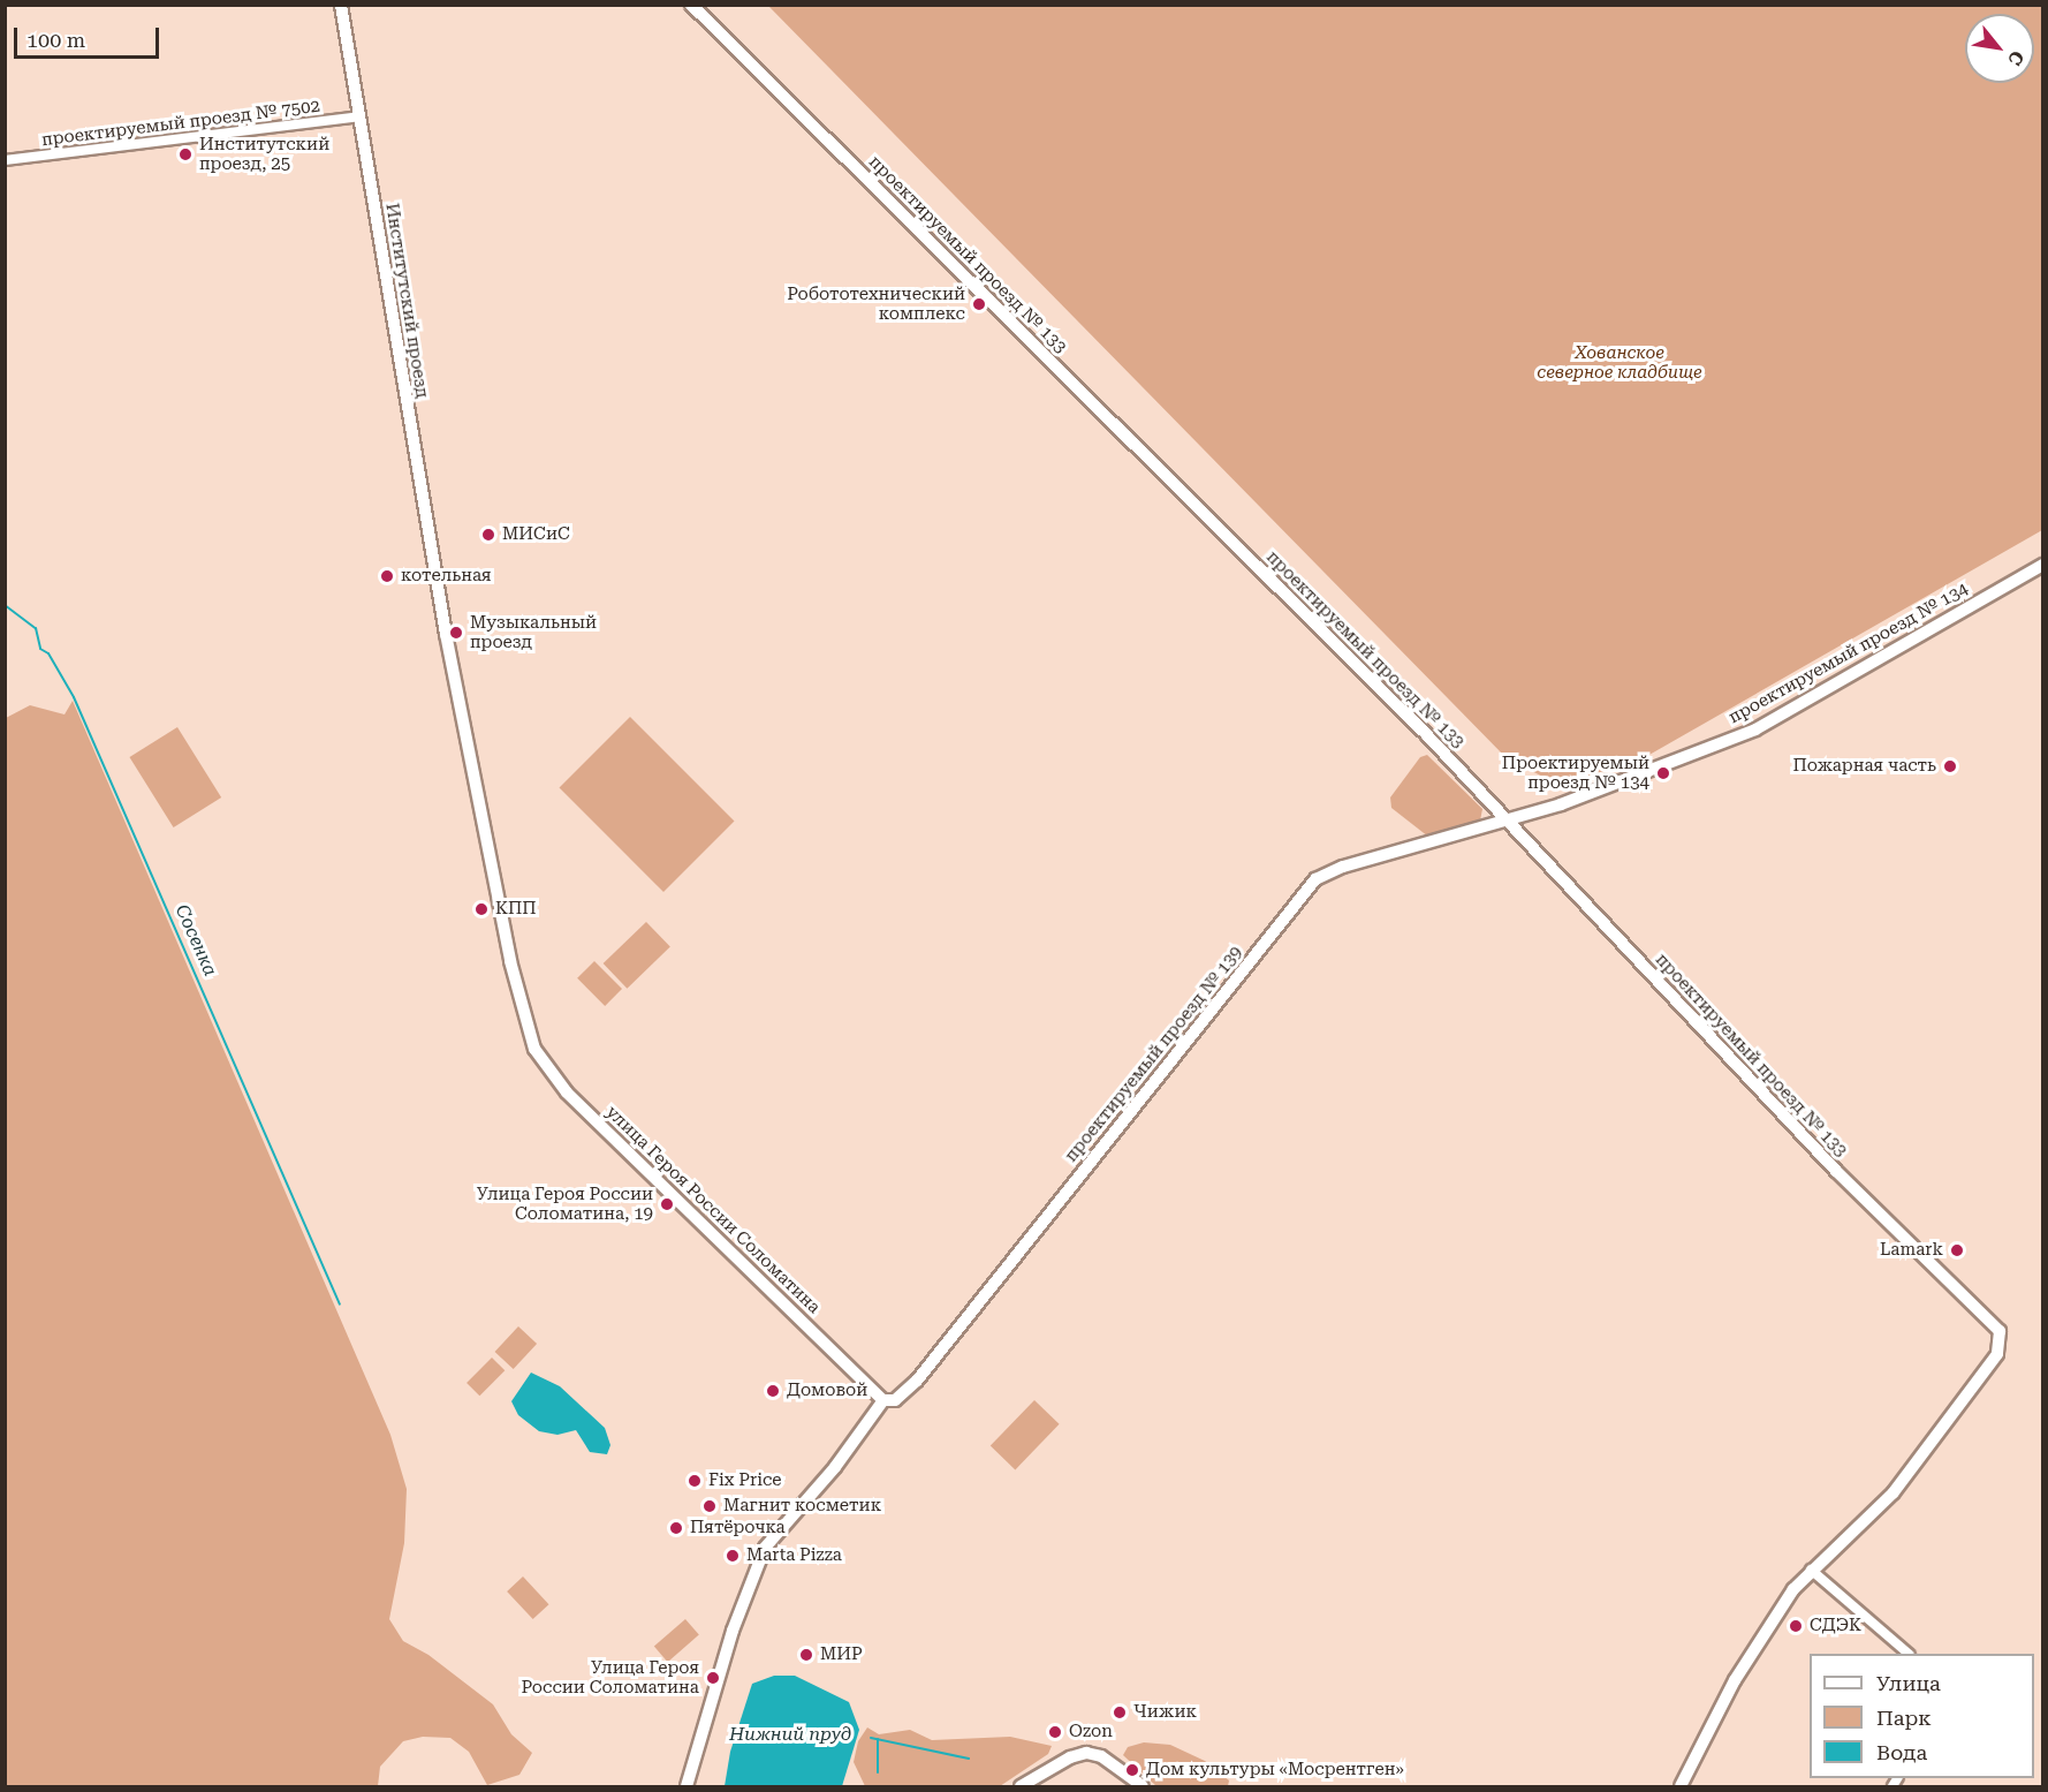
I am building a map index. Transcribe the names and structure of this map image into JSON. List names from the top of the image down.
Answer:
{
  "streets": {
    "street": [
      "проектируемый проезд № 7502",
      "проектируемый проезд № 133",
      "Институтский проезд",
      "проектируемый проезд № 134",
      "проектируемый проезд № 139",
      "улица Героя России Соломатина"
    ]
  },
  "crossings": [
    ["проектируемый проезд № 7502", "Институтский проезд"],
    ["проектируемый проезд № 133", "проектируемый проезд № 134"],
    ["проектируемый проезд № 133", "проектируемый проезд № 139"],
    ["Институтский проезд", "улица Героя России Соломатина"],
    ["проектируемый проезд № 134", "проектируемый проезд № 139"],
    ["проектируемый проезд № 139", "улица Героя России Соломатина"]
  ],
  "water": ["Сосенка", "Нижний пруд"],
  "parks": ["Хованское северное кладбище"],
  "places": [
    "Институтский проезд, 25",
    "Робототехнический комплекс",
    "МИСиС",
    "котельная",
    "Музыкальный проезд",
    "Пожарная часть",
    "Проектируемый проезд № 134",
    "КПП",
    "Улица Героя России Соломатина, 19",
    "Lamark",
    "Домовой",
    "Fix Price",
    "Магнит косметик",
    "Пятёрочка",
    "Marta Pizza",
    "СДЭК",
    "МИР",
    "Улица Героя России Соломатина",
    "Чижик",
    "Ozon",
    "Дом культуры «Мосрентген»"
  ],
  "legend": ["Улица", "Парк", "Вода"],
  "scale_bar": "100 m",
  "north": "bottom right"
}
